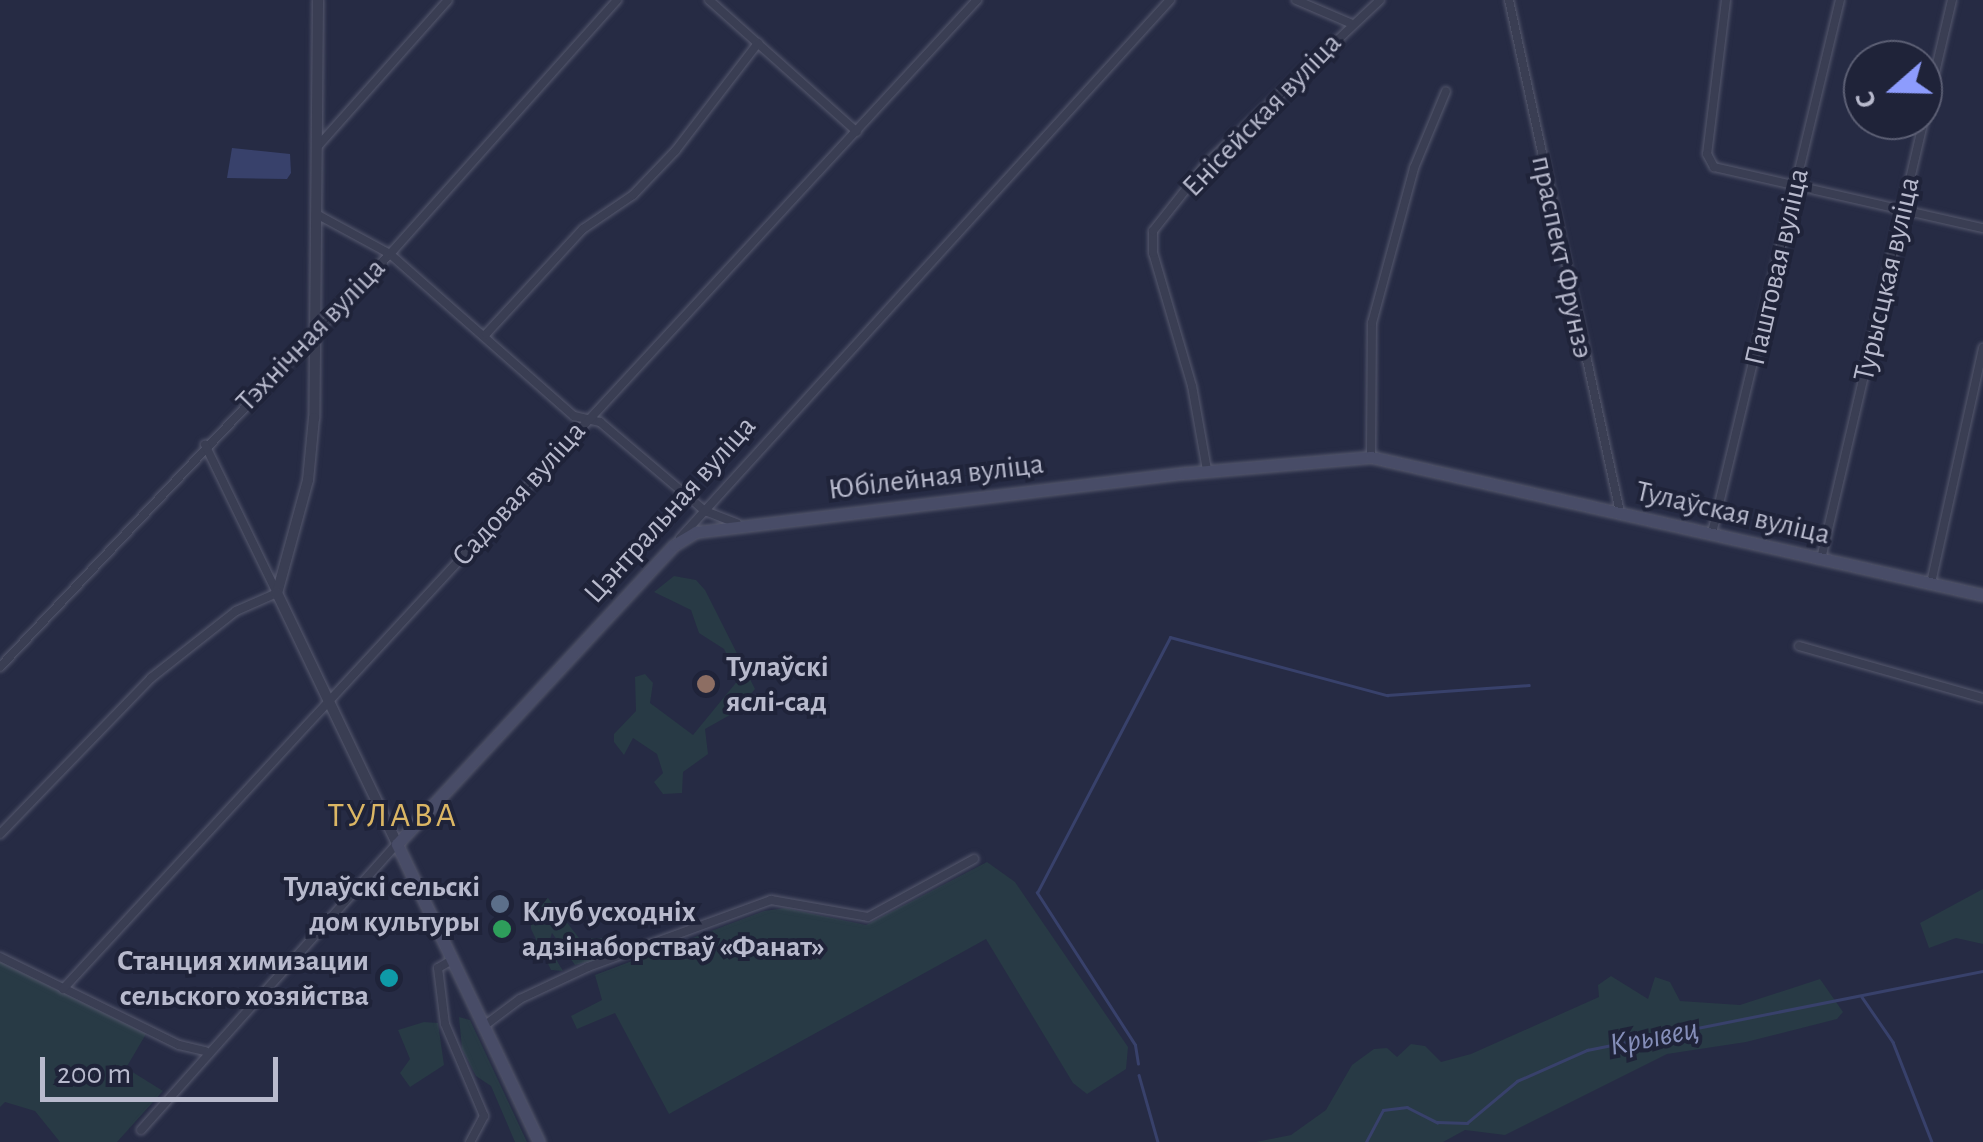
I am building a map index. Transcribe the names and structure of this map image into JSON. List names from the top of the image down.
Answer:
{
  "streets": {
    "main road": ["Юбілейная вуліца", "Цэнтральная вуліца", "Тулаўская вуліца"],
    "street": [
      "Енісейская вуліца",
      "праспект Фрунзэ",
      "Паштовая вуліца",
      "Турысцкая вуліца",
      "Тэхнічная вуліца",
      "Садовая вуліца"
    ]
  },
  "crossings": [
    ["Енісейская вуліца", "Юбілейная вуліца"],
    ["праспект Фрунзэ", "Тулаўская вуліца"],
    ["Паштовая вуліца", "Тулаўская вуліца"],
    ["Турысцкая вуліца", "Тулаўская вуліца"],
    ["Юбілейная вуліца", "Цэнтральная вуліца"],
    ["Юбілейная вуліца", "Тулаўская вуліца"]
  ],
  "districts": ["ТУЛАВА"],
  "water": ["Крывец"],
  "places": [
    "Тулаўскі яслі-сад",
    "Тулаўскі сельскі дом культуры",
    "Клуб усходніх адзінаборстваў «Фанат»",
    "Станция химизации сельского хозяйства"
  ],
  "scale_bar": "200 m",
  "north": "left"
}
